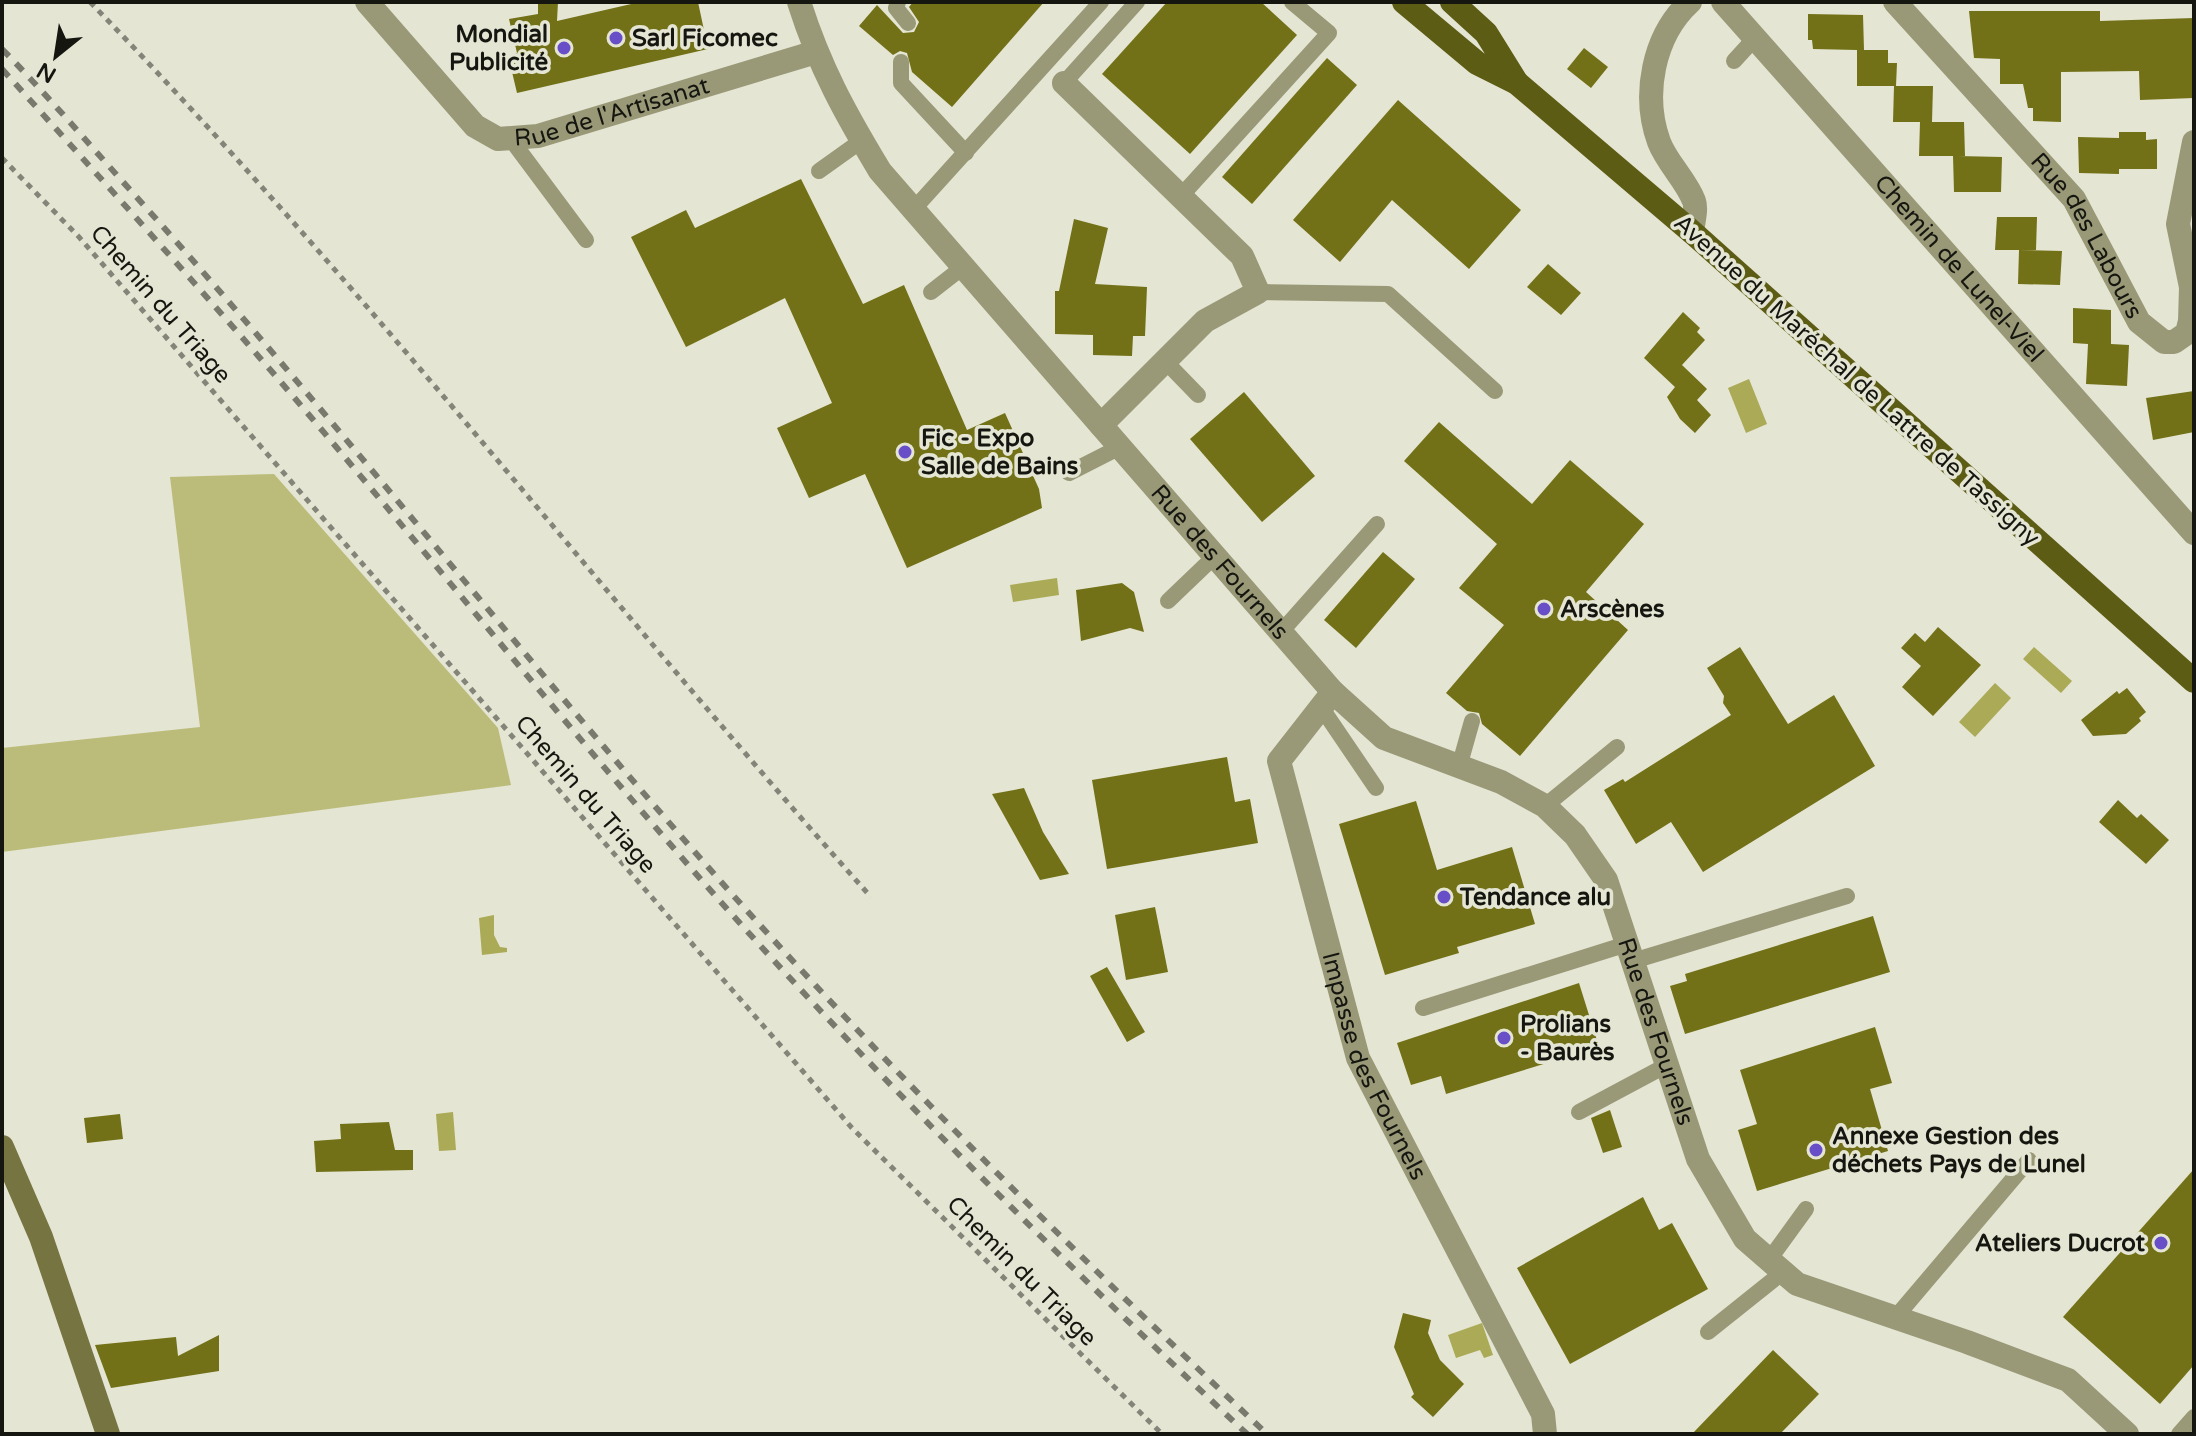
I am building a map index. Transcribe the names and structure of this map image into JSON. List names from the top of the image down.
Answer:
{
  "streets": {
    "main road": ["Avenue du Maréchal de Lattre de Tassigny"],
    "street": [
      "Rue de l'Artisanat",
      "Rue des Labours",
      "Chemin de Lunel-Viel",
      "Rue des Fournels",
      "Impasse des Fournels"
    ],
    "path": ["Chemin du Triage"]
  },
  "crossings": [
    ["Rue de l'Artisanat", "Rue des Fournels"],
    ["Rue des Fournels", "Impasse des Fournels"]
  ],
  "places": [
    "Sarl Ficomec",
    "Mondial Publicité",
    "Fic - Expo Salle de Bains",
    "Arscènes",
    "Tendance alu",
    "Prolians - Baurès",
    "Annexe Gestion des déchets Pays de Lunel",
    "Ateliers Ducrot"
  ],
  "north": "bottom left"
}
